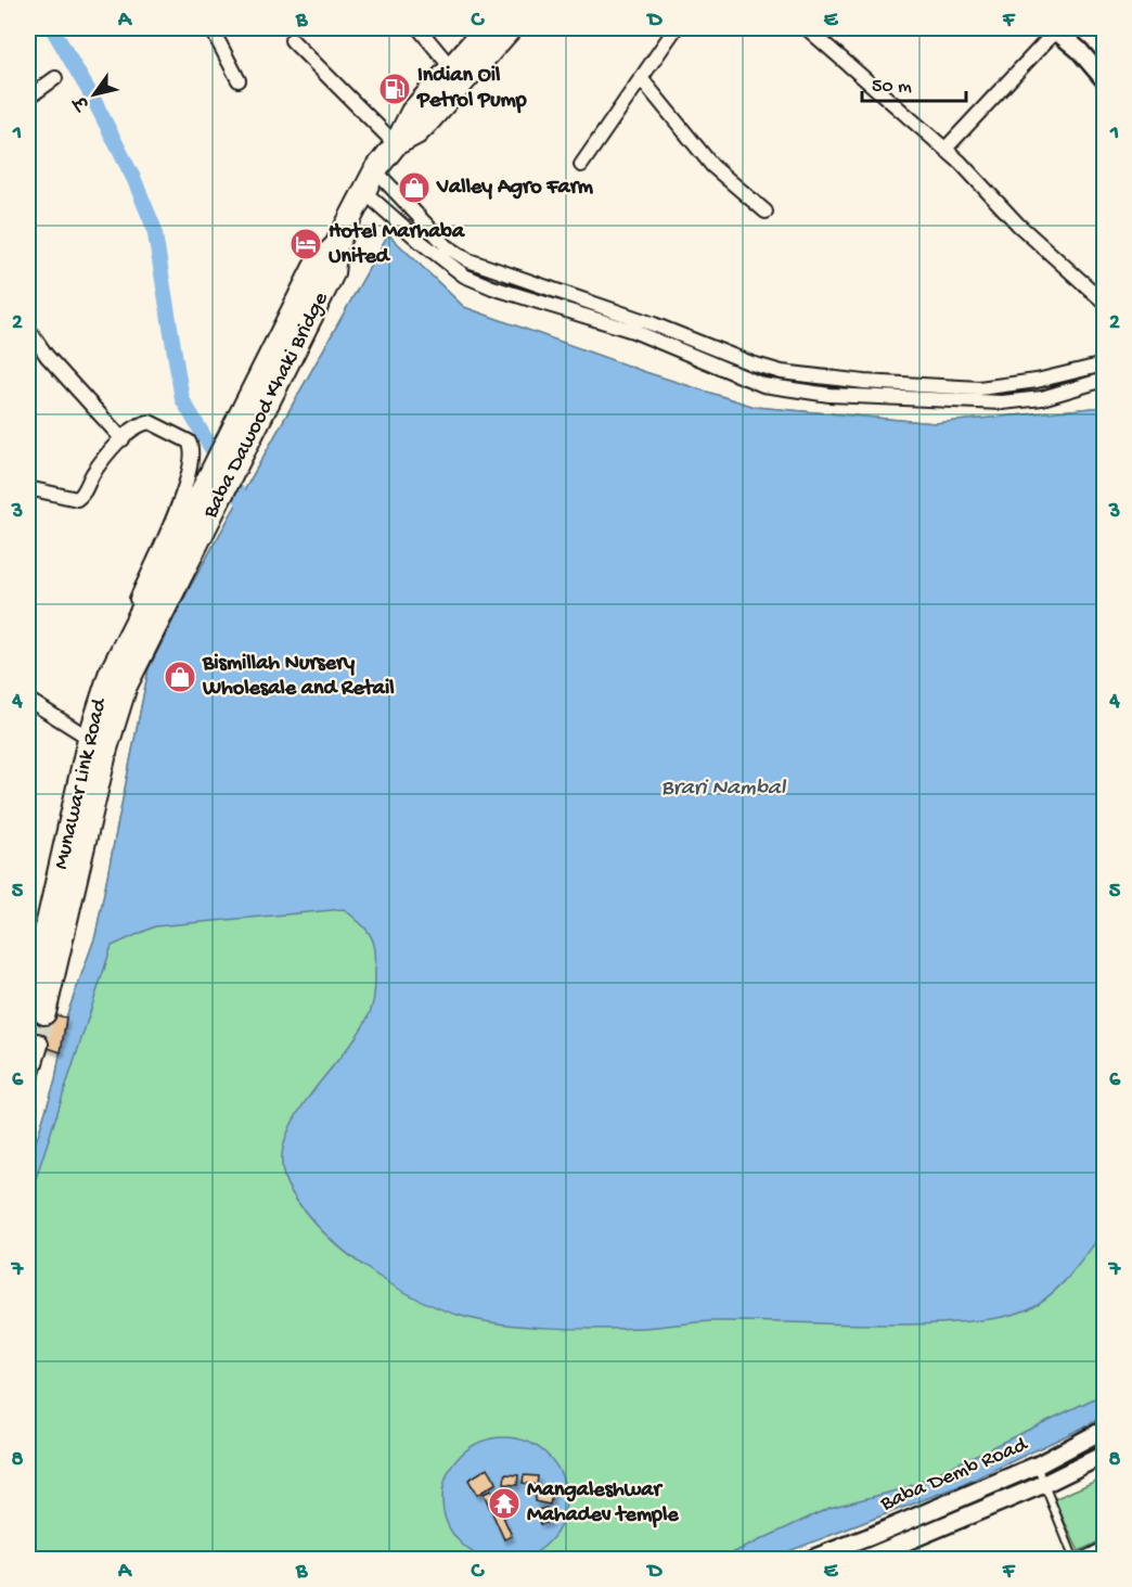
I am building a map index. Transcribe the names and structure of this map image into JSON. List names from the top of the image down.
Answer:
{
  "streets": {
    "main road": ["Baba Dawood Khaki Bridge", "Munawar Link Road"],
    "street": ["Baba Demb Road"]
  },
  "crossings": [
    ["Baba Dawood Khaki Bridge", "Munawar Link Road"]
  ],
  "water": ["Brari Nambal"],
  "places": {
    "fuel station": ["Indian Oil Petrol Pump"],
    "shop": ["Valley Agro Farm", "Bismillah Nursery Wholesale and Retail"],
    "hotel": ["Hotel Marhaba United"],
    "temple": ["Mangaleshwar Mahadev temple"]
  },
  "scale_bar": "50 m",
  "north": "bottom left",
  "grid": {
    "columns": [
      "A",
      "B",
      "C",
      "D",
      "E",
      "F"
    ],
    "rows": [
      "1",
      "2",
      "3",
      "4",
      "5",
      "6",
      "7",
      "8"
    ]
  }
}
